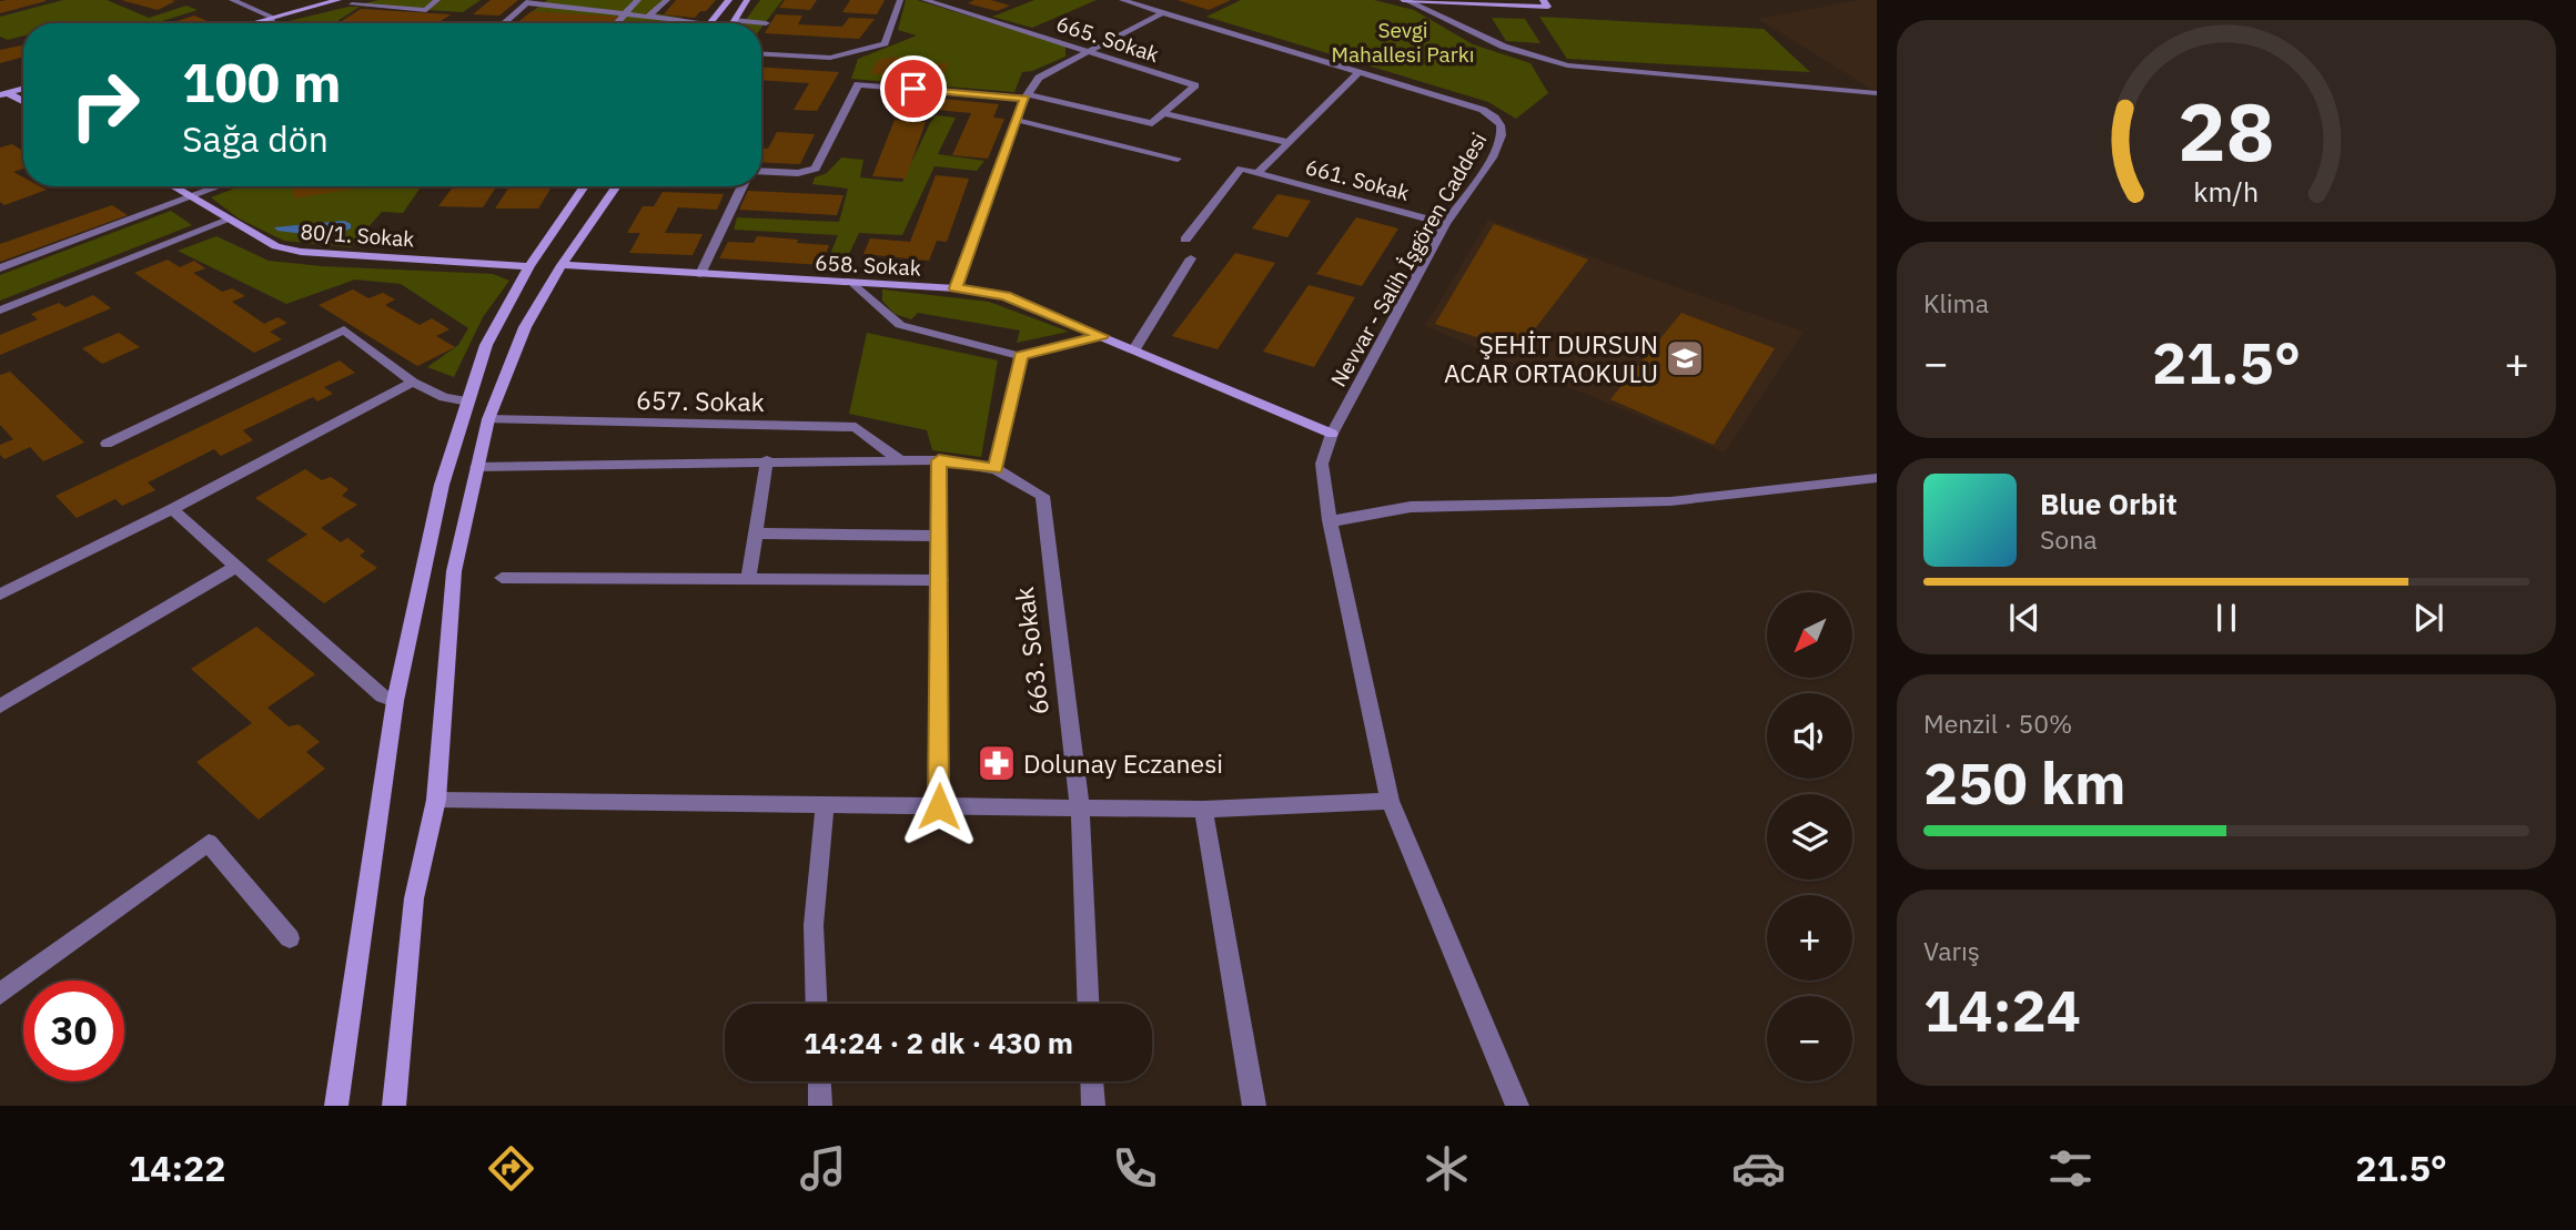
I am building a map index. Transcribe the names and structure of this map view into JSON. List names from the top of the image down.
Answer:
{
  "streets": {
    "street": [
      "665. Sokak",
      "661. Sokak",
      "80/1. Sokak",
      "Nevvar - Salih İşgören Caddesi",
      "658. Sokak",
      "657. Sokak",
      "663. Sokak"
    ]
  },
  "crossings": [
    ["661. Sokak", "Nevvar - Salih İşgören Caddesi"],
    ["Nevvar - Salih İşgören Caddesi", "658. Sokak"]
  ],
  "parks": ["Sevgi Mahallesi Parkı"],
  "places": {
    "school or university": ["ŞEHİT DURSUN ACAR ORTAOKULU"],
    "pharmacy": ["Dolunay Eczanesi"]
  },
  "north": "bottom left",
  "page": {
    "turn": ["100 m", "Sağa dön"],
    "tile": [
      "Klima",
      ["Menzil · 50%", "250 km"],
      ["Varış", "14:24"]
    ],
    "heat": ["−", "21.5°", "+"],
    "song": ["Blue Orbit", "Sona"],
    "map_buttons": ["+", "−"],
    "limit": "30",
    "trip": "14:24 · 2 dk · 430 m",
    "tabs": ["14:22", "21.5°"],
    "gauge": ["28", "km/h"]
  }
}
